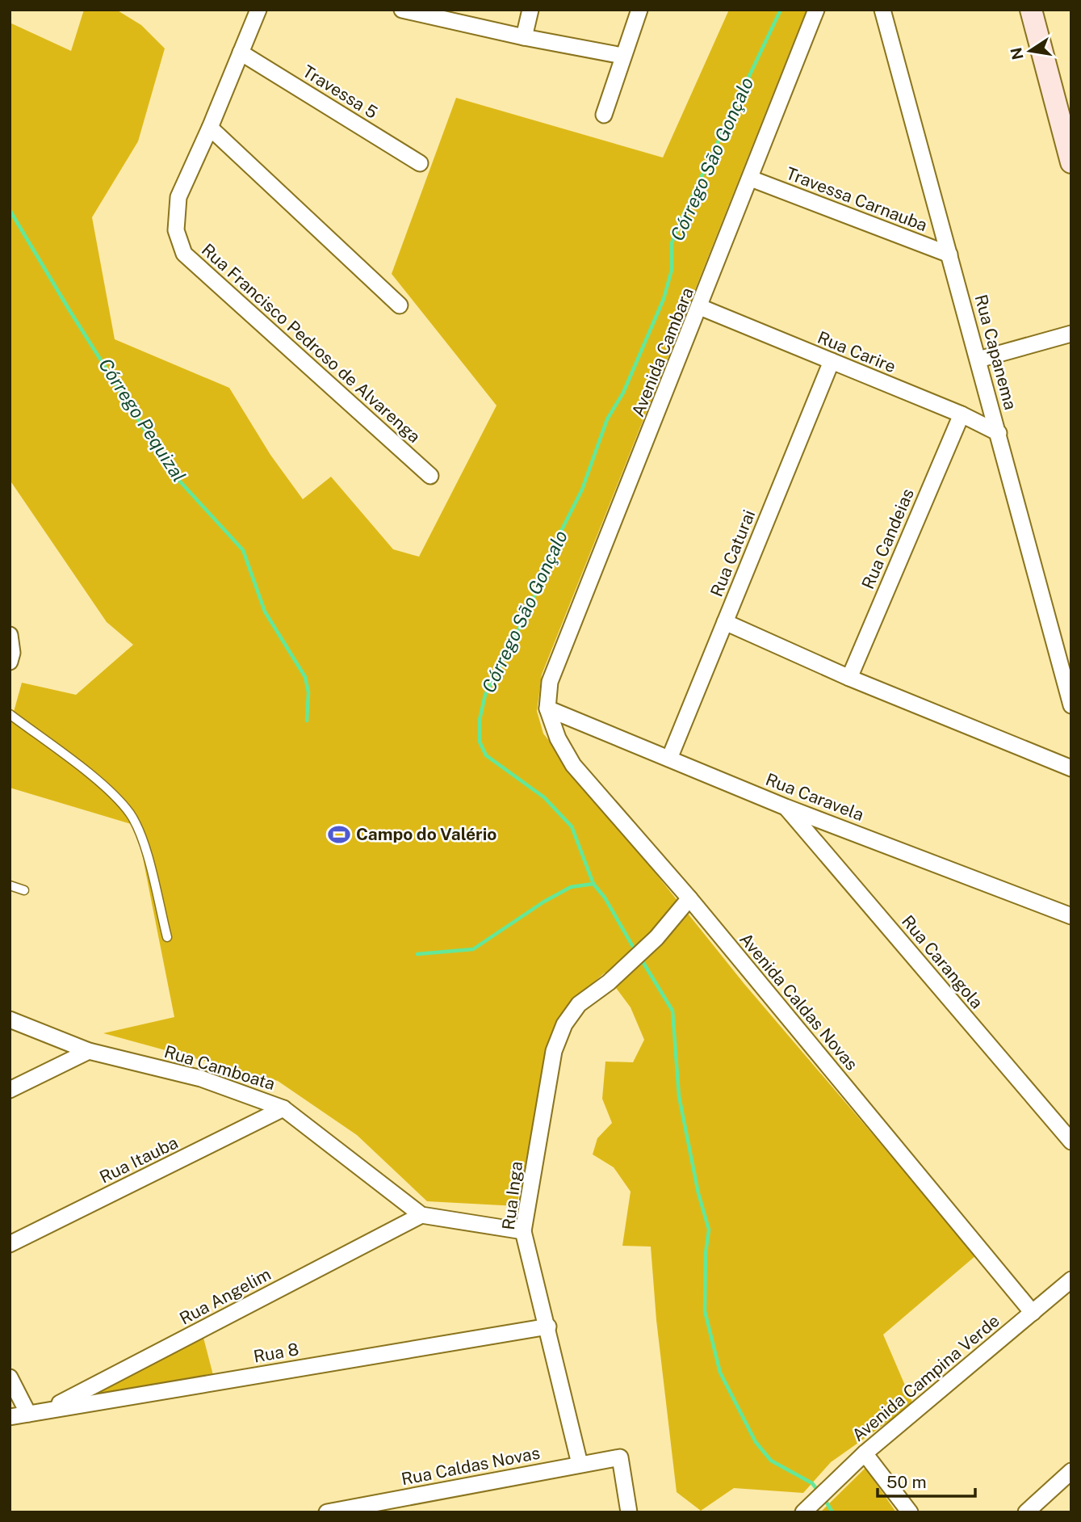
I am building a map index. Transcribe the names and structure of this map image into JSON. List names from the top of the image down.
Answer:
{
  "streets": {
    "street": [
      "Travessa 5",
      "Travessa Carnauba",
      "Rua Francisco Pedroso de Alvarenga",
      "Avenida Cambara",
      "Rua Carire",
      "Rua Capanema",
      "Rua Candeias",
      "Rua Caturai",
      "Rua Caravela",
      "Rua Carangola",
      "Avenida Caldas Novas",
      "Rua Camboata",
      "Rua Itauba",
      "Rua Inga",
      "Rua Angelim",
      "Rua 8",
      "Avenida Campina Verde",
      "Rua Caldas Novas"
    ]
  },
  "crossings": [
    ["Travessa 5", "Rua Francisco Pedroso de Alvarenga"],
    ["Travessa Carnauba", "Avenida Cambara"],
    ["Travessa Carnauba", "Rua Capanema"],
    ["Avenida Cambara", "Rua Carire"],
    ["Avenida Cambara", "Rua Caravela"],
    ["Avenida Cambara", "Avenida Caldas Novas"],
    ["Rua Carire", "Rua Capanema"],
    ["Rua Carire", "Rua Candeias"],
    ["Rua Carire", "Rua Caturai"],
    ["Rua Caturai", "Rua Caravela"],
    ["Rua Caravela", "Rua Carangola"],
    ["Rua Caravela", "Avenida Caldas Novas"],
    ["Avenida Caldas Novas", "Rua Inga"],
    ["Avenida Caldas Novas", "Avenida Campina Verde"],
    ["Rua Camboata", "Rua Itauba"],
    ["Rua Camboata", "Rua Inga"],
    ["Rua Camboata", "Rua Angelim"],
    ["Rua Inga", "Rua 8"],
    ["Rua Inga", "Rua Caldas Novas"],
    ["Rua Angelim", "Rua 8"]
  ],
  "water": ["Córrego São Gonçalo", "Córrego Pequizal"],
  "places": {
    "sports": ["Campo do Valério"]
  },
  "scale_bar": "50 m",
  "north": "left"
}
